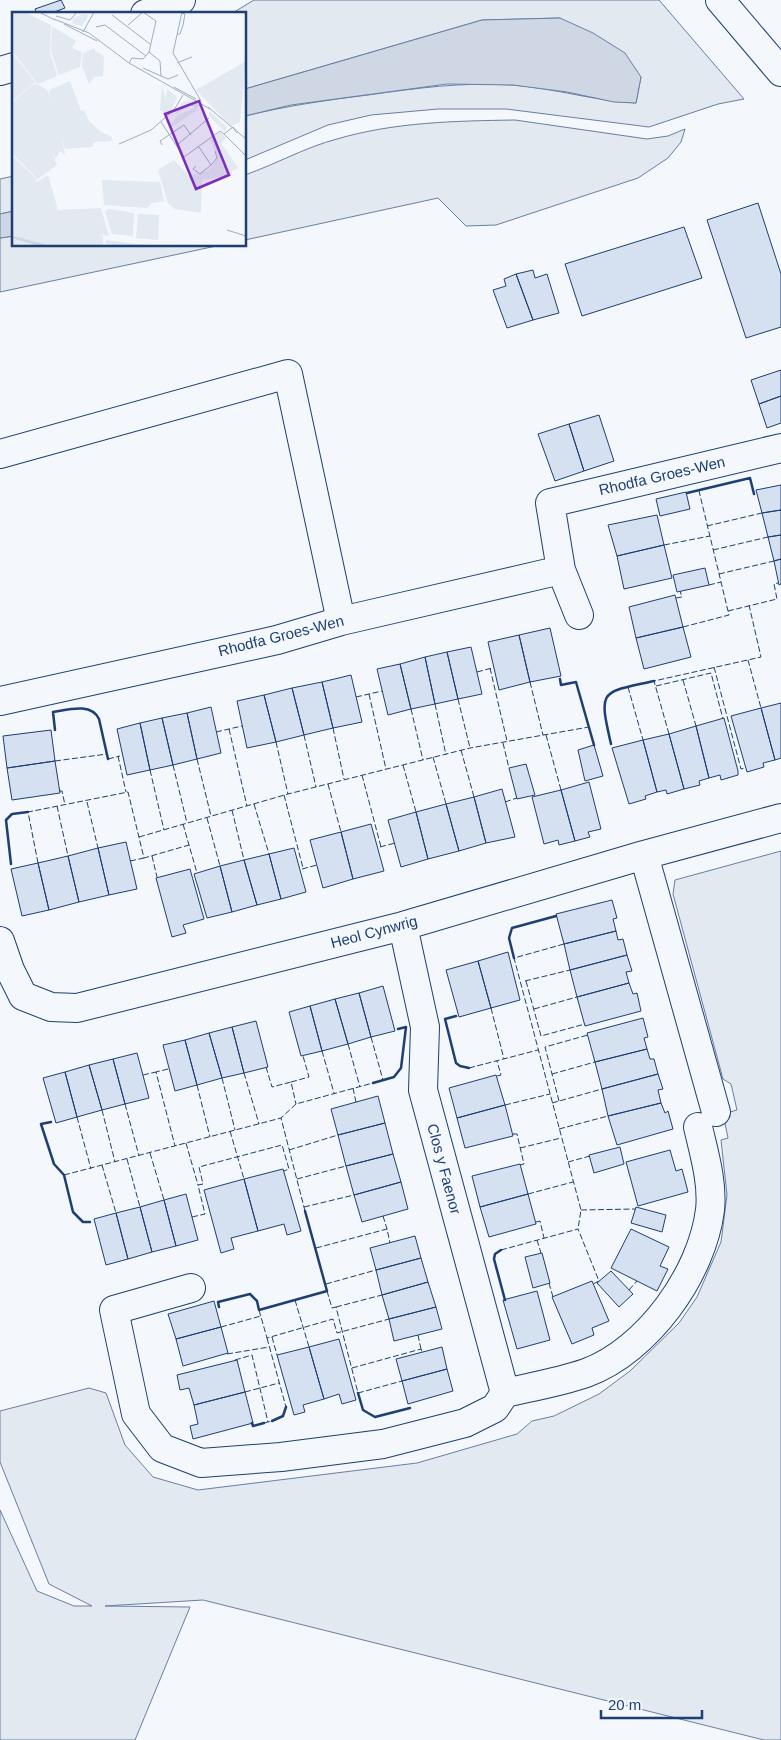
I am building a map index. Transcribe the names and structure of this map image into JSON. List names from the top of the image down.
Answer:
{
  "streets": {
    "street": ["Rhodfa Groes-Wen", "Heol Cynwrig", "Clos y Faenor"]
  },
  "crossings": [
    ["Heol Cynwrig", "Clos y Faenor"]
  ],
  "scale_bar": "20 m"
}
